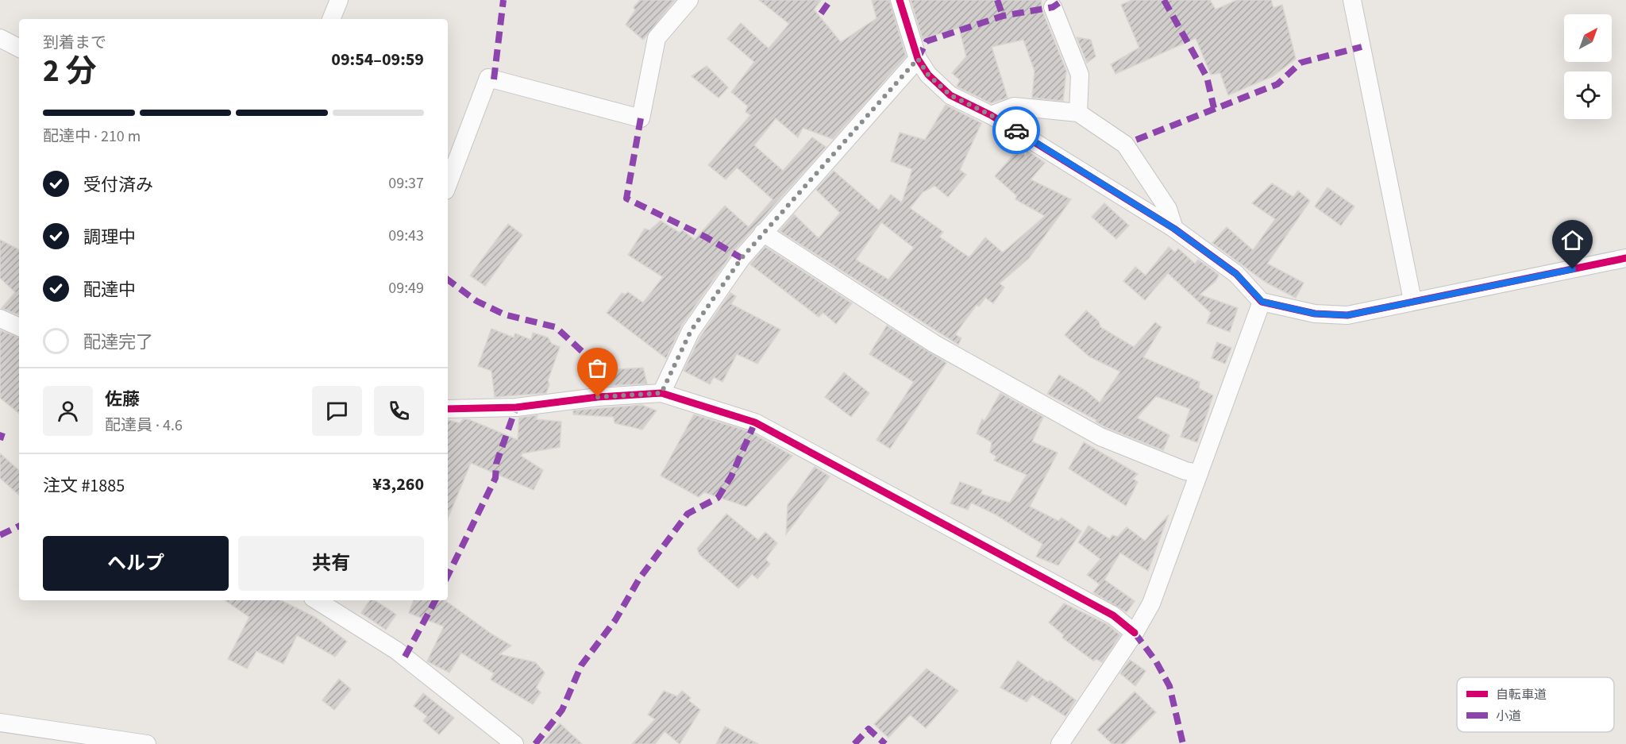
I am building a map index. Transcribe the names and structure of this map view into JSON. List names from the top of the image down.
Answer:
{
  "legend": ["自転車道", "小道"],
  "north": "top right",
  "page": {
    "heading": ["2 分", "到着まで", "09:54–09:59"],
    "panel": [
      "佐藤",
      "配達員 · 4.6",
      "注文 #1885",
      "¥3,260"
    ],
    "bar": "配達中 · 210 m",
    "list": [
      ["受付済み", "09:37"],
      ["調理中", "09:43"],
      ["配達中", "09:49"],
      "配達完了"
    ],
    "buttons": ["ヘルプ", "共有"]
  }
}
